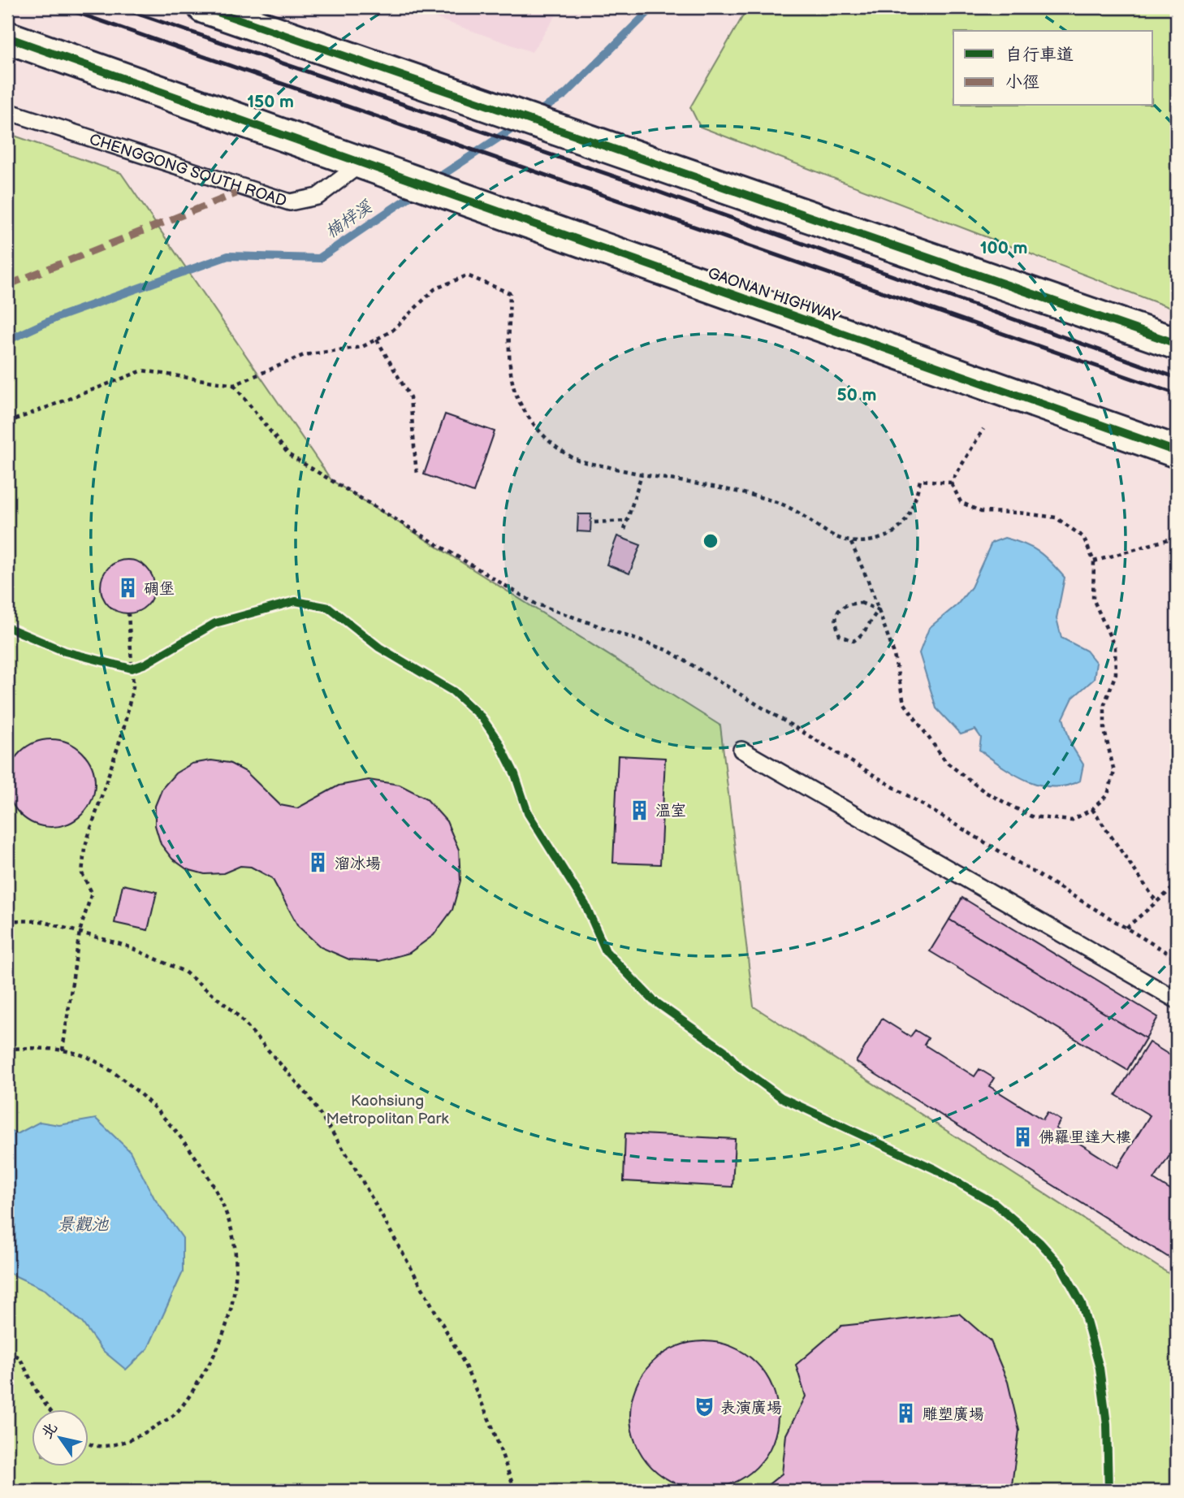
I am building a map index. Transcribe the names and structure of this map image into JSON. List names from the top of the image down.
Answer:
{
  "streets": {
    "main road": ["GAONAN HIGHWAY"],
    "lane": ["CHENGGONG SOUTH ROAD"]
  },
  "crossings": [
    ["CHENGGONG SOUTH ROAD", "GAONAN HIGHWAY"]
  ],
  "water": ["楠梓溪", "景觀池"],
  "parks": ["Kaohsiung Metropolitan Park"],
  "places": {
    "building": [
      "碉堡",
      "溫室",
      "溜冰場",
      "佛羅里達大樓",
      "雕塑廣場"
    ],
    "theatre": ["表演廣場"]
  },
  "legend": ["自行車道", "小徑"],
  "north": "top left",
  "rings": ["150 m", "100 m", "50 m"]
}
